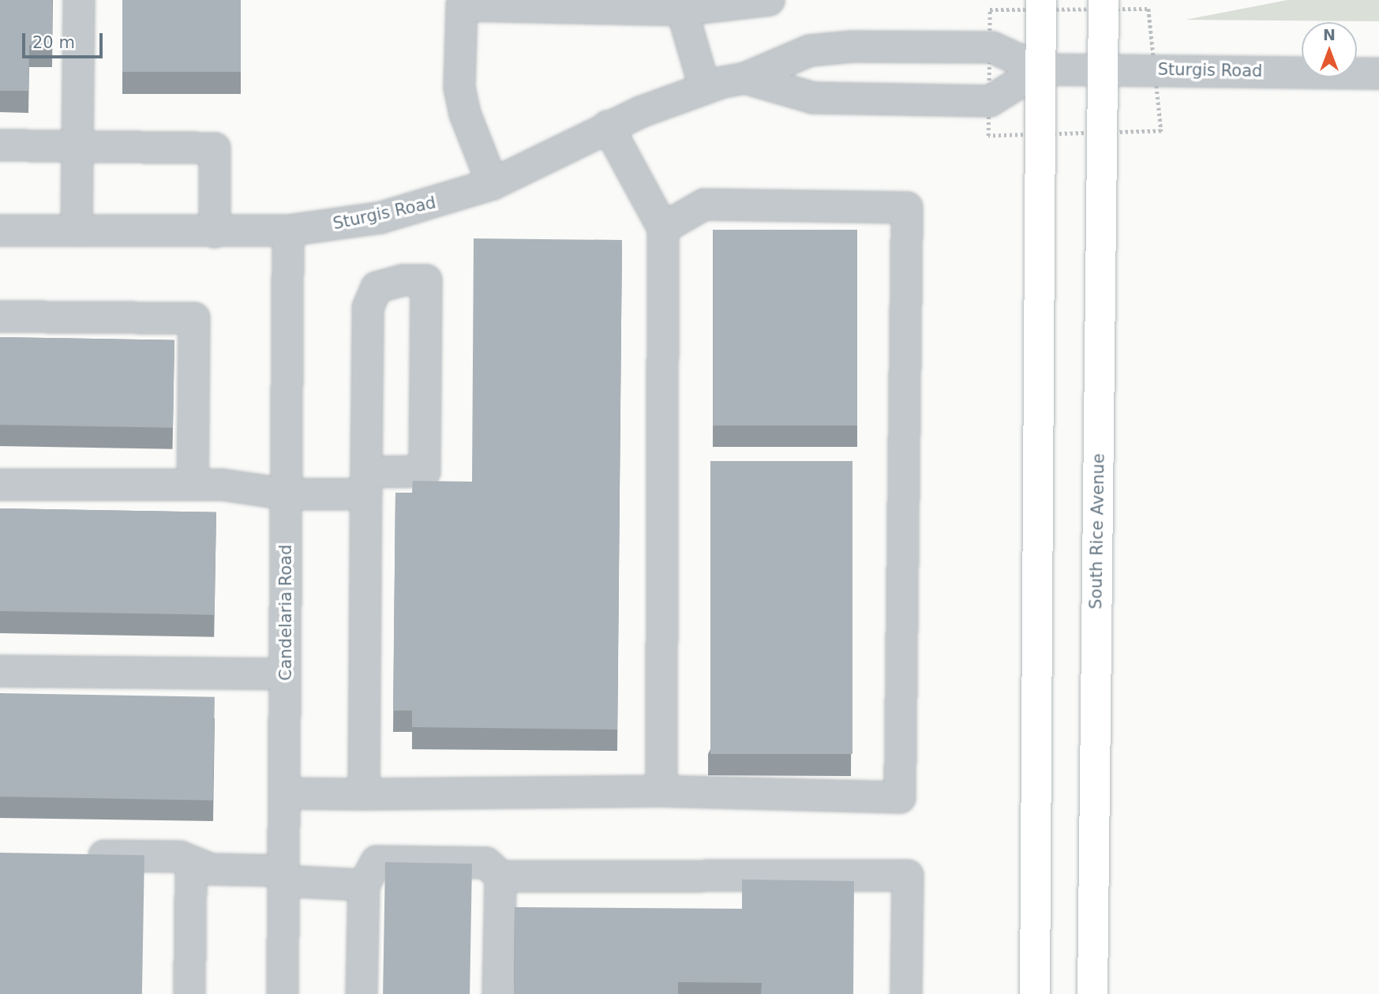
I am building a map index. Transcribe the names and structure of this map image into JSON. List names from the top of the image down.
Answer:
{
  "streets": {
    "highway": ["South Rice Avenue"],
    "street": ["Sturgis Road", "Candelaria Road"]
  },
  "crossings": [
    ["Sturgis Road", "South Rice Avenue"],
    ["Sturgis Road", "Candelaria Road"]
  ],
  "scale_bar": "20 m",
  "north": "top"
}
